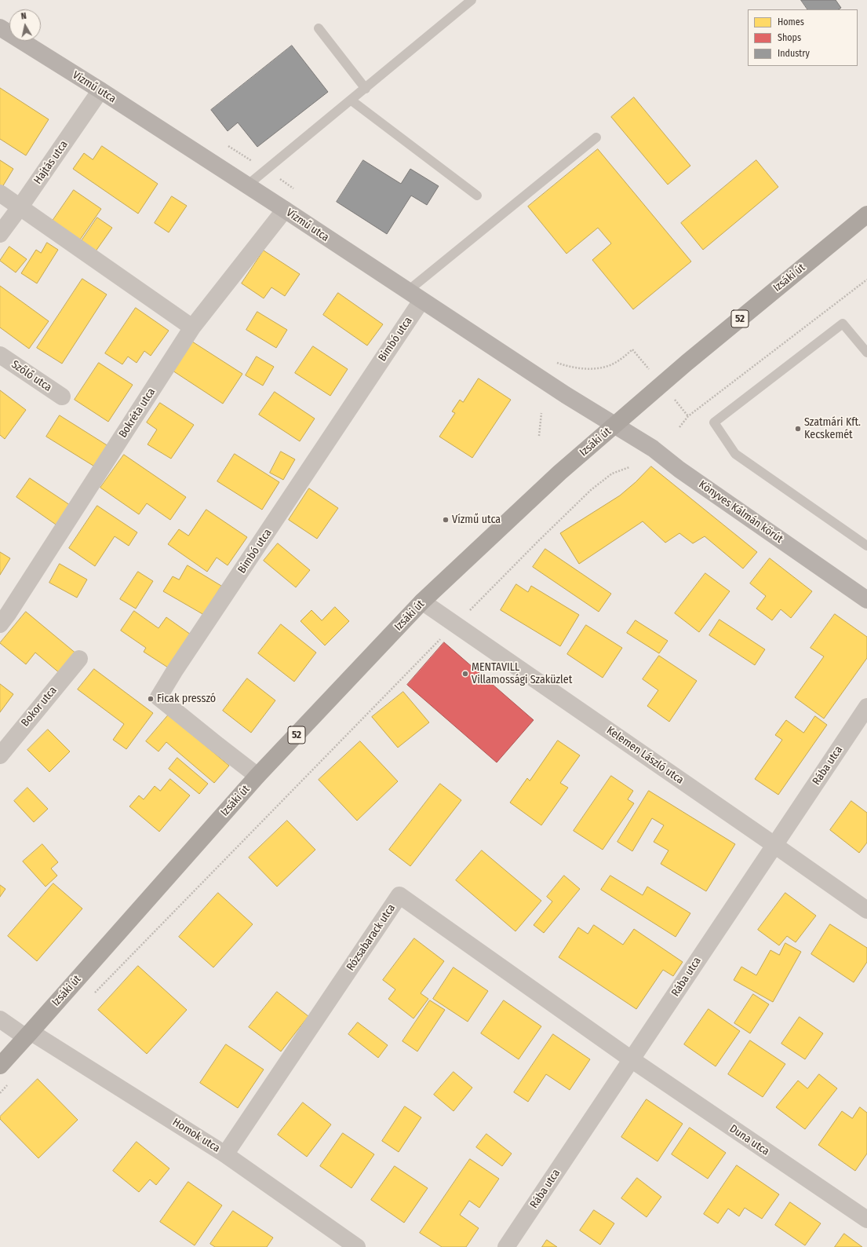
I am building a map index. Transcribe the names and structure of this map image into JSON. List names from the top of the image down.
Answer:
{
  "streets": {
    "main road": [
      "Vízmű utca",
      "Izsáki út",
      "52",
      "Könyves Kálmán körút"
    ],
    "street": [
      "Hajtás utca",
      "Bimbó utca",
      "Szőlő utca",
      "Bokréta utca",
      "Bokor utca",
      "Kelemen László utca",
      "Rába utca",
      "Rózsabarack utca",
      "Homok utca",
      "Duna utca"
    ]
  },
  "crossings": [
    ["Vízmű utca", "Hajtás utca"],
    ["Vízmű utca", "Izsáki út"],
    ["Vízmű utca", "Bimbó utca"],
    ["Vízmű utca", "Bokréta utca"],
    ["Vízmű utca", "Könyves Kálmán körút"],
    ["Izsáki út", "Bimbó utca"],
    ["Izsáki út", "Könyves Kálmán körút"],
    ["Izsáki út", "Kelemen László utca"],
    ["Izsáki út", "Homok utca"],
    ["Kelemen László utca", "Rába utca"],
    ["Rába utca", "Rózsabarack utca"],
    ["Rába utca", "Duna utca"],
    ["Rózsabarack utca", "Homok utca"],
    ["Rózsabarack utca", "Duna utca"]
  ],
  "places": [
    "Szatmári Kft. Kecskemét",
    "Vízmű utca",
    "MENTAVILL Villamossági Szaküzlet",
    "Ficak presszó"
  ],
  "legend": ["Homes", "Shops", "Industry"],
  "north": "top"
}
